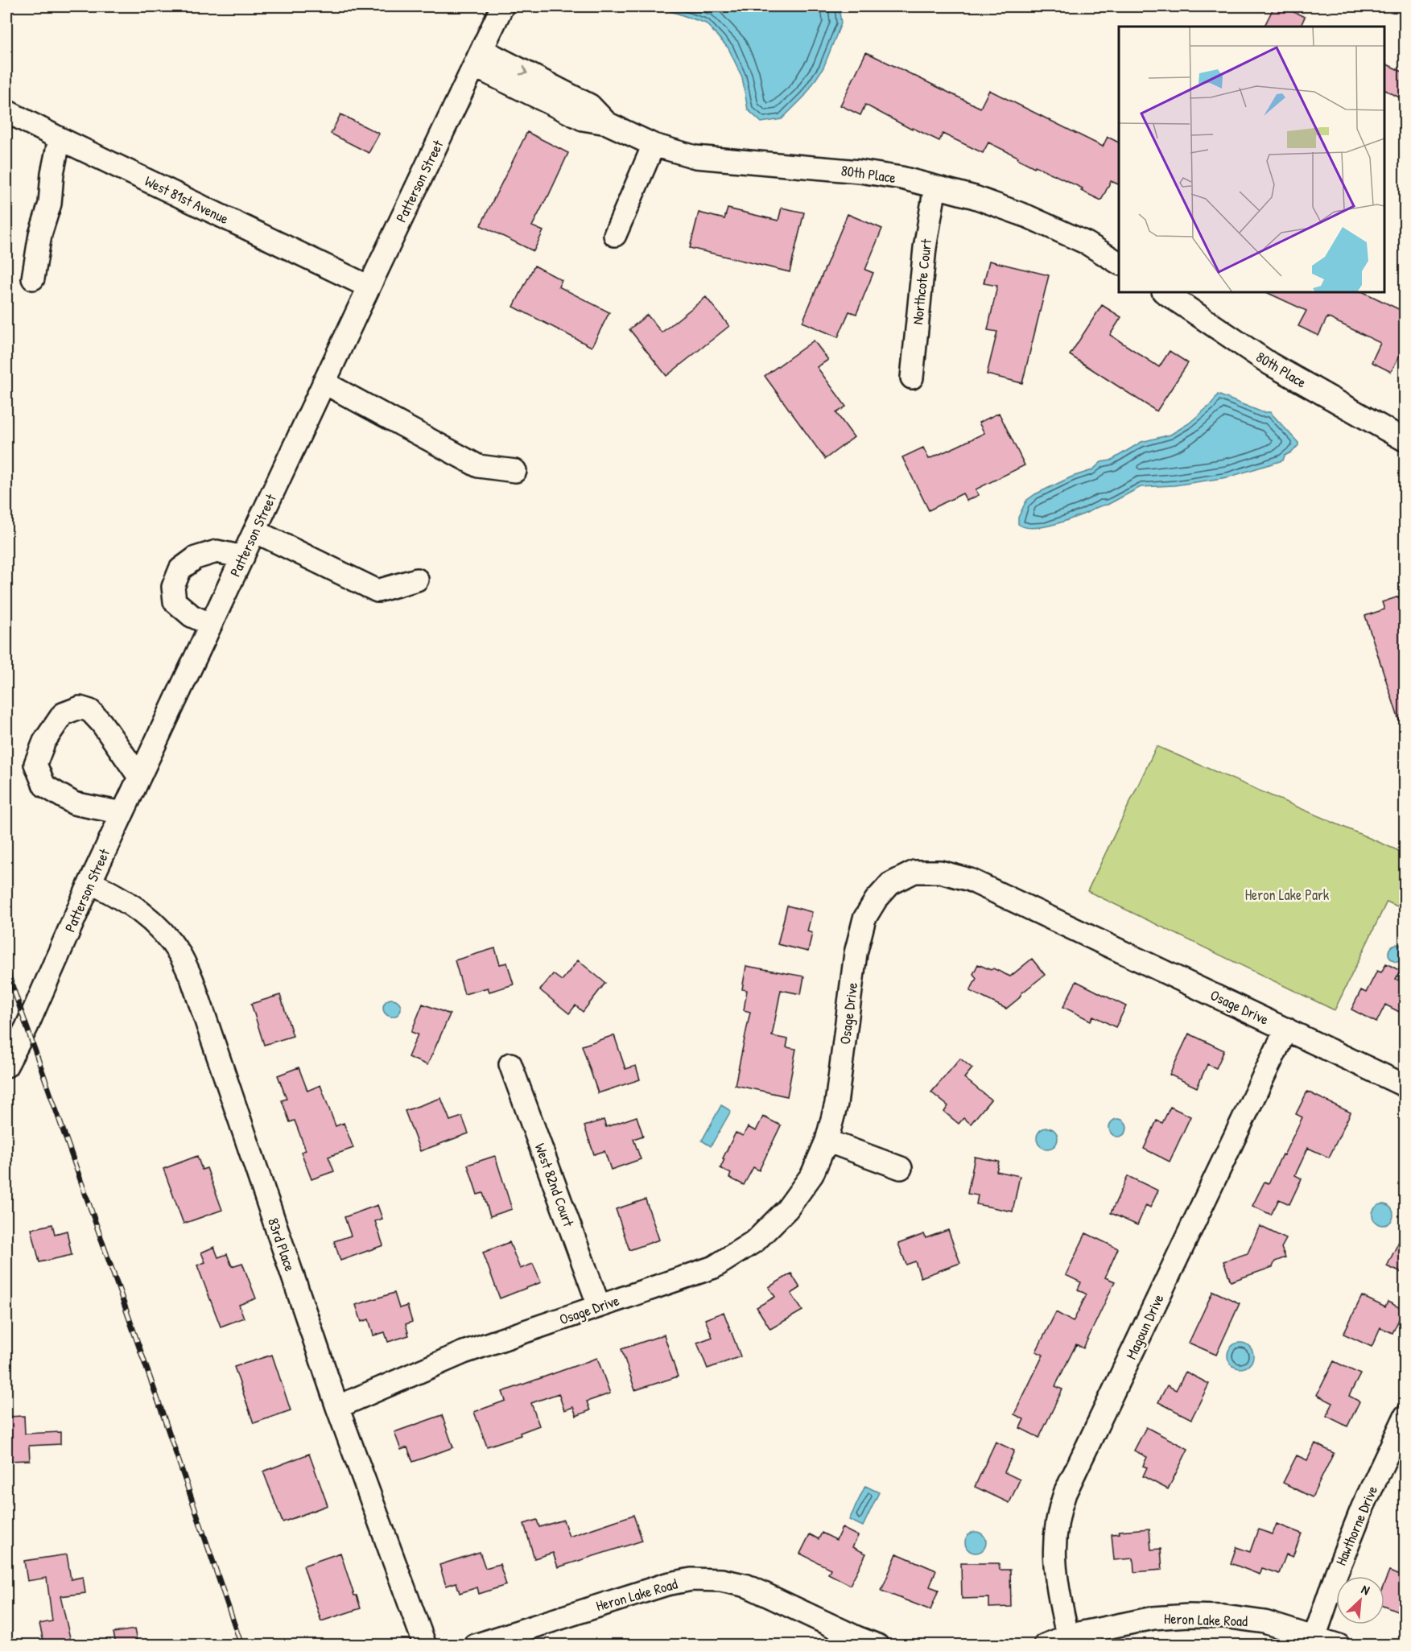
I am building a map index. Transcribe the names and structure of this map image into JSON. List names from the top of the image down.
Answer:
{
  "streets": {
    "street": [
      "80th Place",
      "Patterson Street",
      "West 81st Avenue",
      "Northcote Court",
      "Osage Drive",
      "West 82nd Court",
      "83rd Place",
      "Magoun Drive",
      "Hawthorne Drive",
      "Heron Lake Road"
    ]
  },
  "crossings": [
    ["80th Place", "Patterson Street"],
    ["80th Place", "Northcote Court"],
    ["Patterson Street", "West 81st Avenue"],
    ["Patterson Street", "83rd Place"],
    ["Osage Drive", "West 82nd Court"],
    ["Osage Drive", "83rd Place"],
    ["Osage Drive", "Magoun Drive"],
    ["Magoun Drive", "Heron Lake Road"],
    ["Hawthorne Drive", "Heron Lake Road"]
  ],
  "parks": ["Heron Lake Park"],
  "north": "top right"
}
